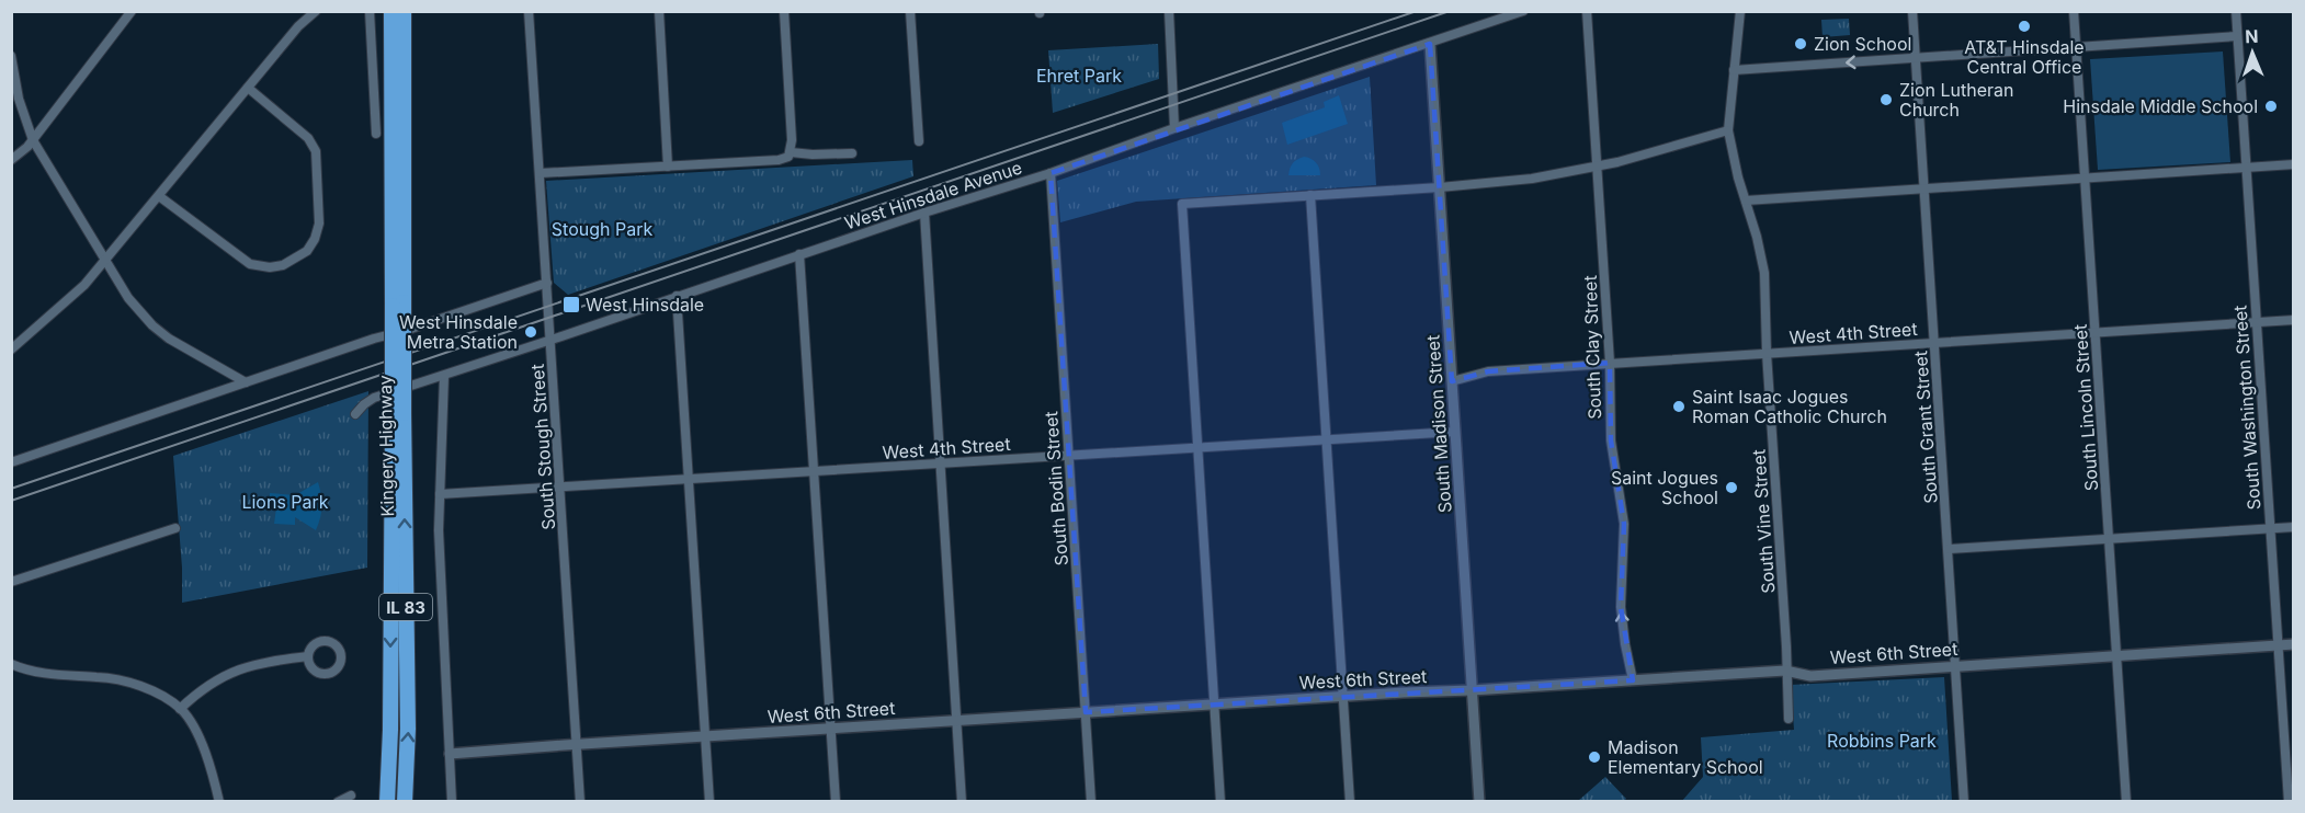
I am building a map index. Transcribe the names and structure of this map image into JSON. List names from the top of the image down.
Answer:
{
  "streets": {
    "highway": ["Kingery Highway", "IL 83"],
    "street": [
      "West Hinsdale Avenue",
      "West 4th Street",
      "South Clay Street",
      "South Lincoln Street",
      "South Washington Street",
      "South Madison Street",
      "South Grant Street",
      "South Stough Street",
      "South Bodin Street",
      "South Vine Street",
      "West 6th Street"
    ]
  },
  "crossings": [
    ["West Hinsdale Avenue", "South Madison Street"],
    ["West Hinsdale Avenue", "South Stough Street"],
    ["West Hinsdale Avenue", "South Bodin Street"],
    ["West 4th Street", "South Clay Street"],
    ["West 4th Street", "South Lincoln Street"],
    ["West 4th Street", "South Washington Street"],
    ["West 4th Street", "South Madison Street"],
    ["West 4th Street", "South Grant Street"],
    ["West 4th Street", "South Stough Street"],
    ["West 4th Street", "South Bodin Street"],
    ["West 4th Street", "South Vine Street"],
    ["South Clay Street", "West 6th Street"],
    ["South Lincoln Street", "West 6th Street"],
    ["South Washington Street", "West 6th Street"],
    ["South Madison Street", "West 6th Street"],
    ["South Grant Street", "West 6th Street"],
    ["South Stough Street", "West 6th Street"],
    ["South Bodin Street", "West 6th Street"],
    ["South Vine Street", "West 6th Street"]
  ],
  "one_way": ["South Clay Street"],
  "parks": [
    "Ehret Park",
    "Stough Park",
    "Lions Park",
    "Robbins Park"
  ],
  "places": {
    "other": [
      "AT&T Hinsdale Central Office",
      "Zion School",
      "Zion Lutheran Church",
      "Hinsdale Middle School",
      "West Hinsdale Metra Station",
      "Saint Isaac Jogues Roman Catholic Church",
      "Saint Jogues School",
      "Madison Elementary School"
    ],
    "transit": ["West Hinsdale"]
  },
  "north": "top"
}
